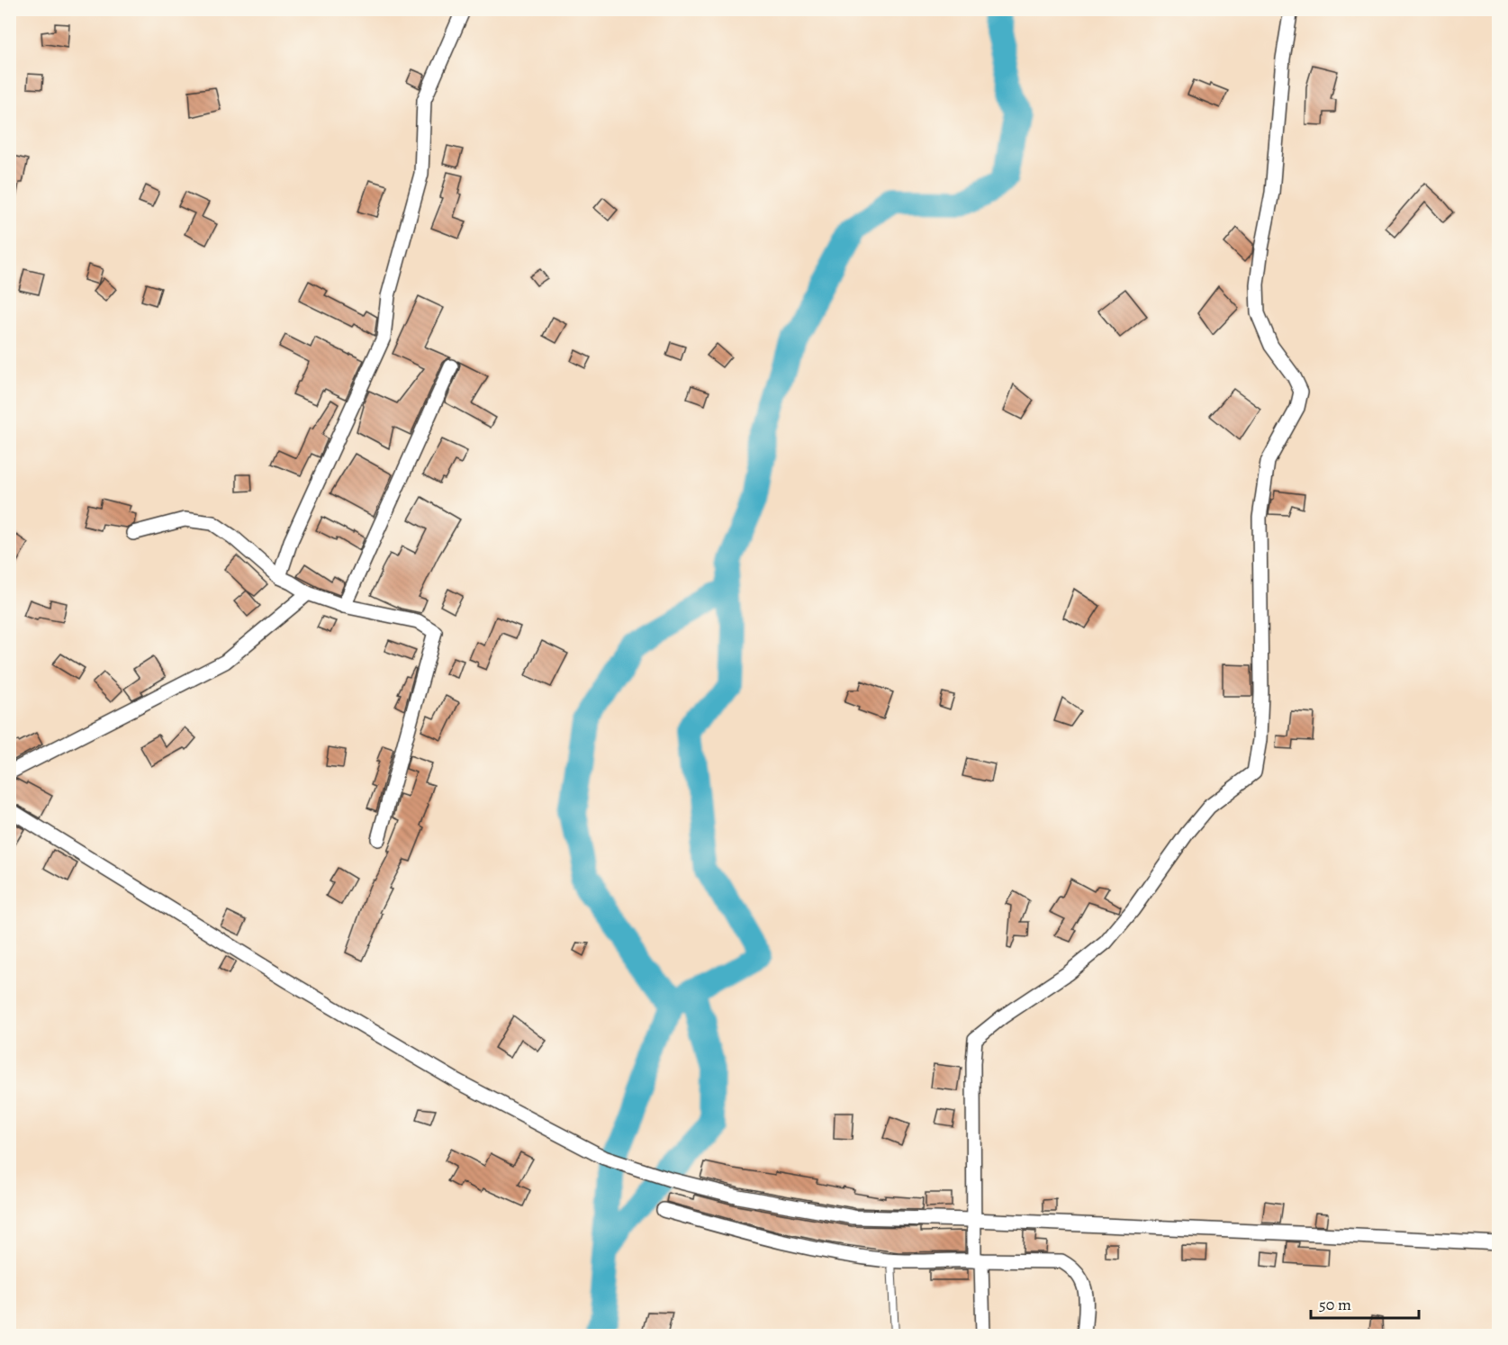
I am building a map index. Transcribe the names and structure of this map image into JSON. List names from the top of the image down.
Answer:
{
  "scale_bar": "50 m"
}
